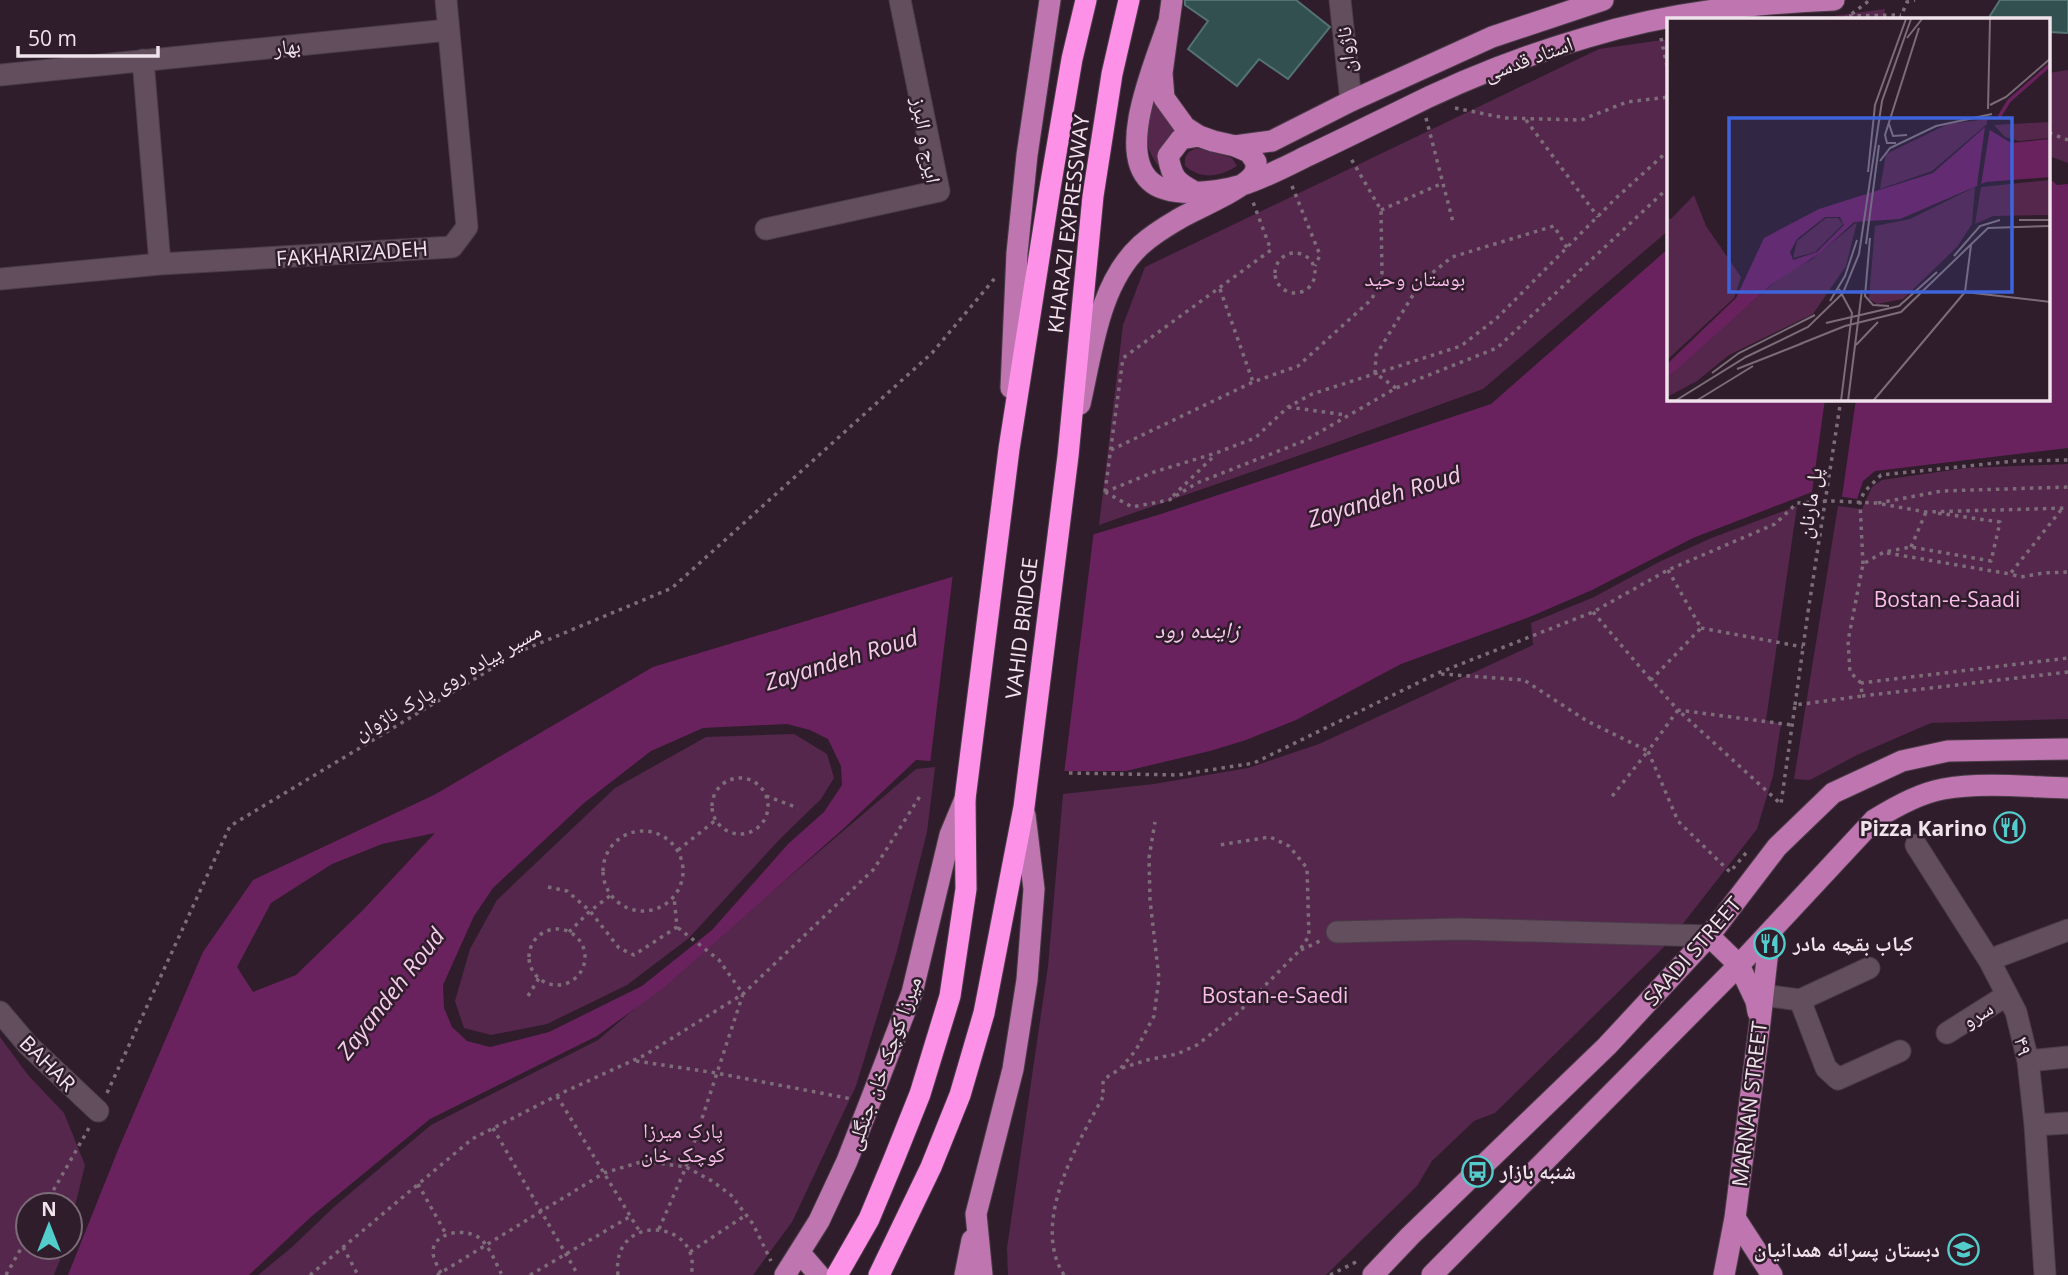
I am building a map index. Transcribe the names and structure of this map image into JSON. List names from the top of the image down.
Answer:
{
  "streets": {
    "highway": ["KHARAZI EXPRESSWAY", "VAHID BRIDGE"],
    "main road": [
      "استاد قدسی",
      "SAADI STREET",
      "میرزا کوچک خان جنگلی",
      "MARNAN STREET"
    ],
    "street": [
      "بهار",
      "ناژوان",
      "ایرج و البرز",
      "FAKHARIZADEH",
      "سرو",
      "۴۹",
      "BAHAR"
    ],
    "path": ["پل مارنان", "مسیر پیاده روی پارک ناژوان"]
  },
  "crossings": [
    ["بهار", "FAKHARIZADEH"],
    ["ناژوان", "استاد قدسی"],
    ["KHARAZI EXPRESSWAY", "VAHID BRIDGE"],
    ["VAHID BRIDGE", "میرزا کوچک خان جنگلی"],
    ["مسیر پیاده روی پارک ناژوان", "BAHAR"],
    ["SAADI STREET", "MARNAN STREET"],
    ["سرو", "۴۹"]
  ],
  "water": ["Zayandeh Roud", "زاینده رود"],
  "parks": [
    "بوستان وحید",
    "Bostan-e-Saadi",
    "Bostan-e-Saedi",
    "پارک میرزا کوچک خان"
  ],
  "places": {
    "restaurant": ["Pizza Karino", "کباب بقچه مادر"],
    "bus stop": ["شنبه بازار"],
    "school or university": ["دبستان پسرانه همدانیان"]
  },
  "scale_bar": "50 m",
  "north": "top"
}
